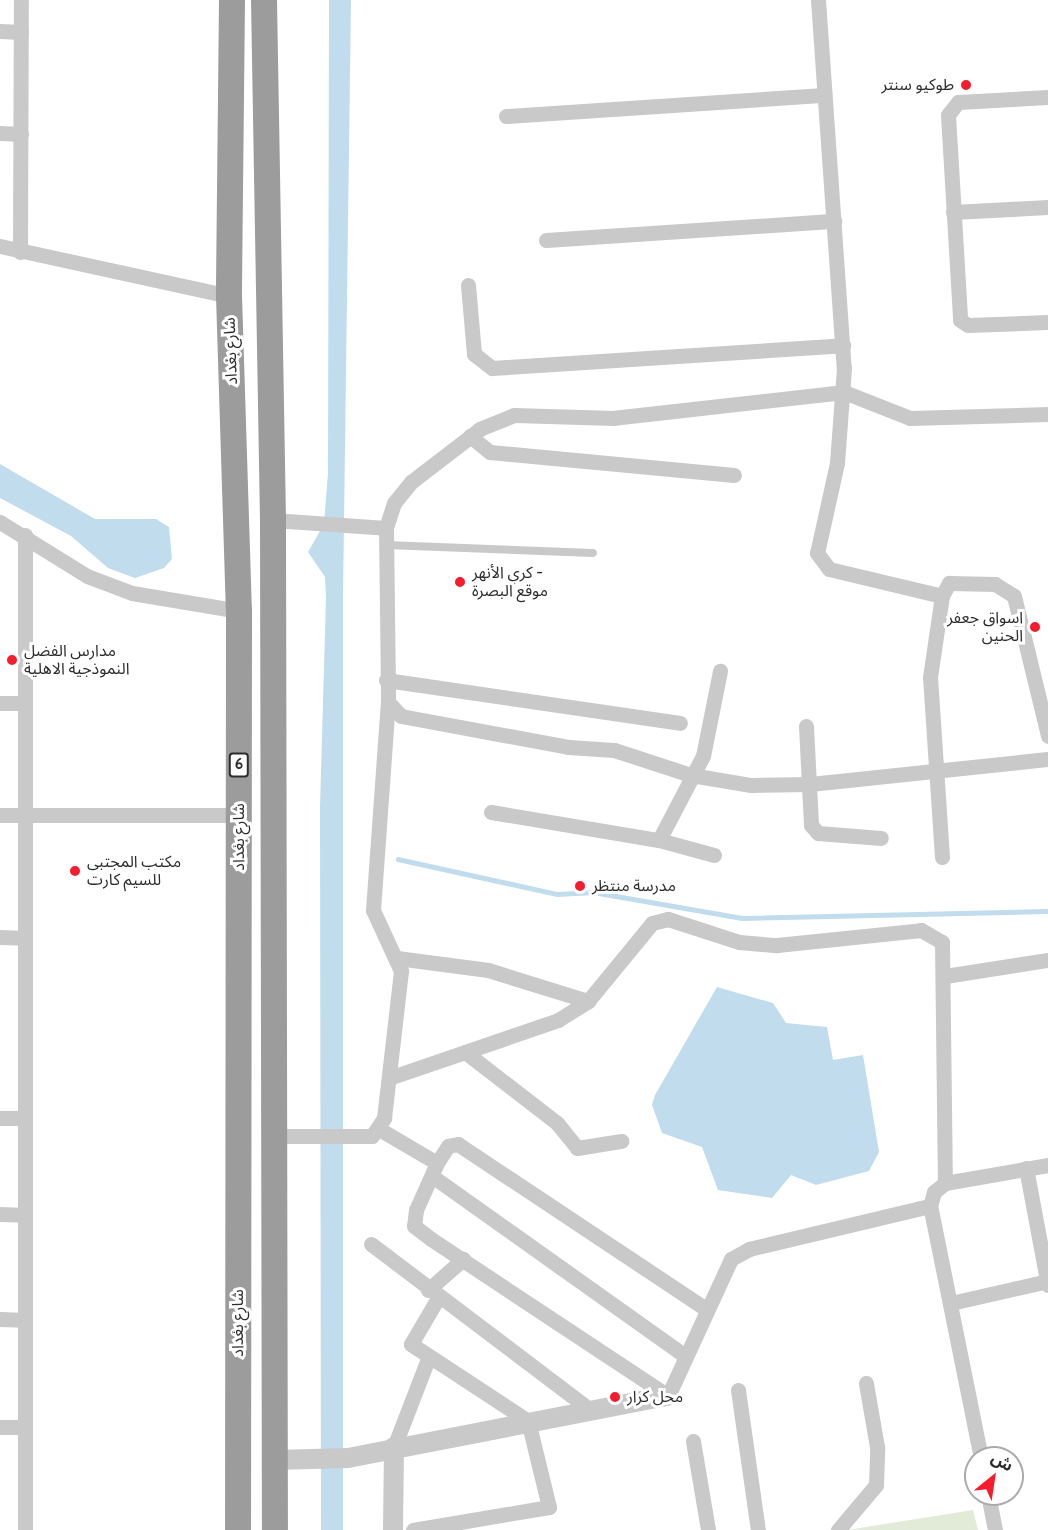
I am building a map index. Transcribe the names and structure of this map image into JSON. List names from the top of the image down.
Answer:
{
  "streets": {
    "highway": ["شارع بغداد", "6"]
  },
  "places": [
    "طوكيو سنتر",
    "كري الأنهر - موقع البصرة",
    "اسواق جعفر الحنين",
    "مدارس الفضل النموذجية الاهلية",
    "مكتب المجتبى للسيم كارت",
    "مدرسة منتظر",
    "محل كرار"
  ],
  "north": "top right"
}
